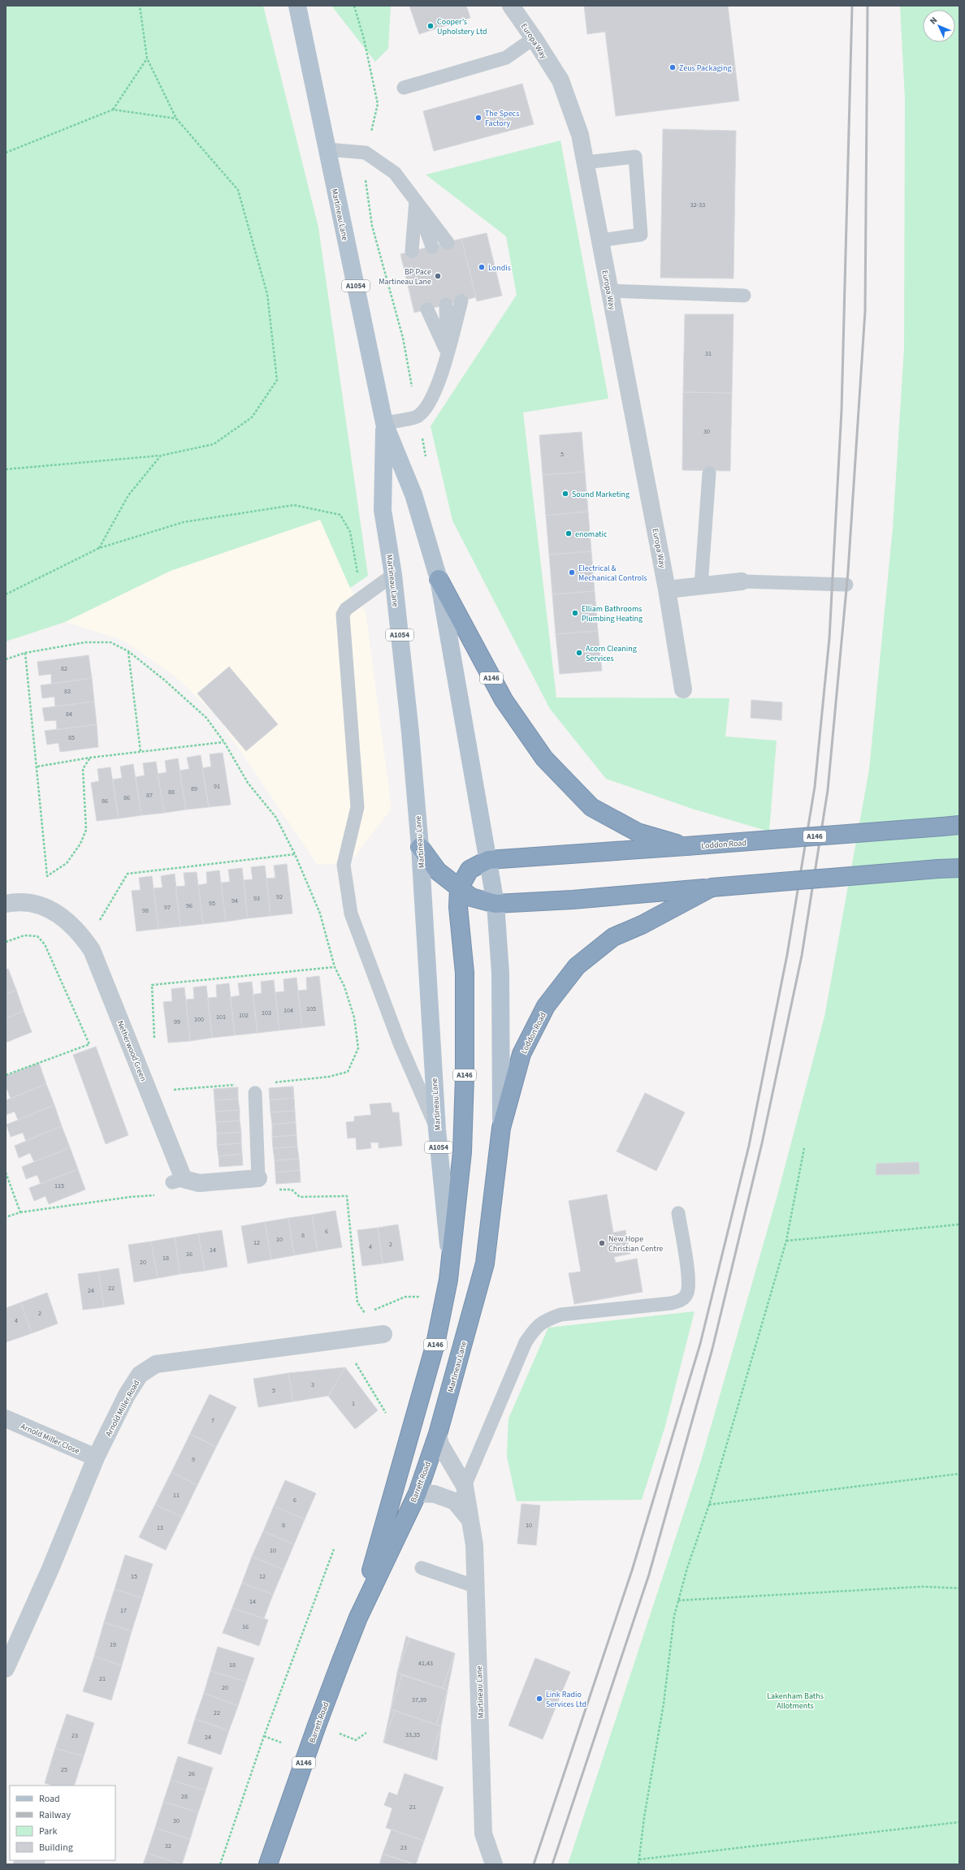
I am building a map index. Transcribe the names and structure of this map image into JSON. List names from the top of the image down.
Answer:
{
  "streets": {
    "highway": [
      "Martineau Lane",
      "A146",
      "Loddon Road",
      "Barrett Road"
    ],
    "main road": ["A1054"],
    "street": [
      "Europa Way",
      "Netherwood Green",
      "Arnold Miller Road",
      "Arnold Miller Close"
    ]
  },
  "crossings": [
    ["Martineau Lane", "A146"],
    ["Martineau Lane", "Loddon Road"],
    ["Martineau Lane", "Barrett Road"],
    ["A146", "Loddon Road"],
    ["Arnold Miller Road", "Arnold Miller Close"]
  ],
  "parks": ["Lakenham Baths Allotments"],
  "places": [
    "Cooper’s Upholstery Ltd",
    "Zeus Packaging",
    "The Specs Factory",
    "Londis",
    "BP Pace Martineau Lane",
    "Sound Marketing",
    "enomatic",
    "Electrical & Mechanical Controls",
    "Elliam Bathrooms Plumbing Heating",
    "Acorn Cleaning Services",
    "New Hope Christian Centre",
    "Link Radio Services Ltd"
  ],
  "house_numbers": [
    "32-33",
    "31",
    "30",
    "5",
    "82",
    "83",
    "84",
    "85",
    "91",
    "89",
    "88",
    "87",
    "86",
    "86",
    "92",
    "93",
    "94",
    "95",
    "96",
    "97",
    "98",
    "105",
    "104",
    "103",
    "102",
    "101",
    "100",
    "99",
    "115",
    "6",
    "8",
    "10",
    "12",
    "2",
    "4",
    "14",
    "16",
    "18",
    "20",
    "22",
    "24",
    "2",
    "4",
    "3",
    "5",
    "1",
    "7",
    "9",
    "11",
    "6",
    "8",
    "10",
    "13",
    "10",
    "15",
    "12",
    "14",
    "17",
    "16",
    "19",
    "41,43",
    "18",
    "21",
    "20",
    "37,39",
    "22",
    "33,35",
    "23",
    "24",
    "25",
    "26",
    "28",
    "21",
    "30",
    "32",
    "23"
  ],
  "legend": [
    "Road",
    "Railway",
    "Park",
    "Building"
  ],
  "north": "top left"
}
